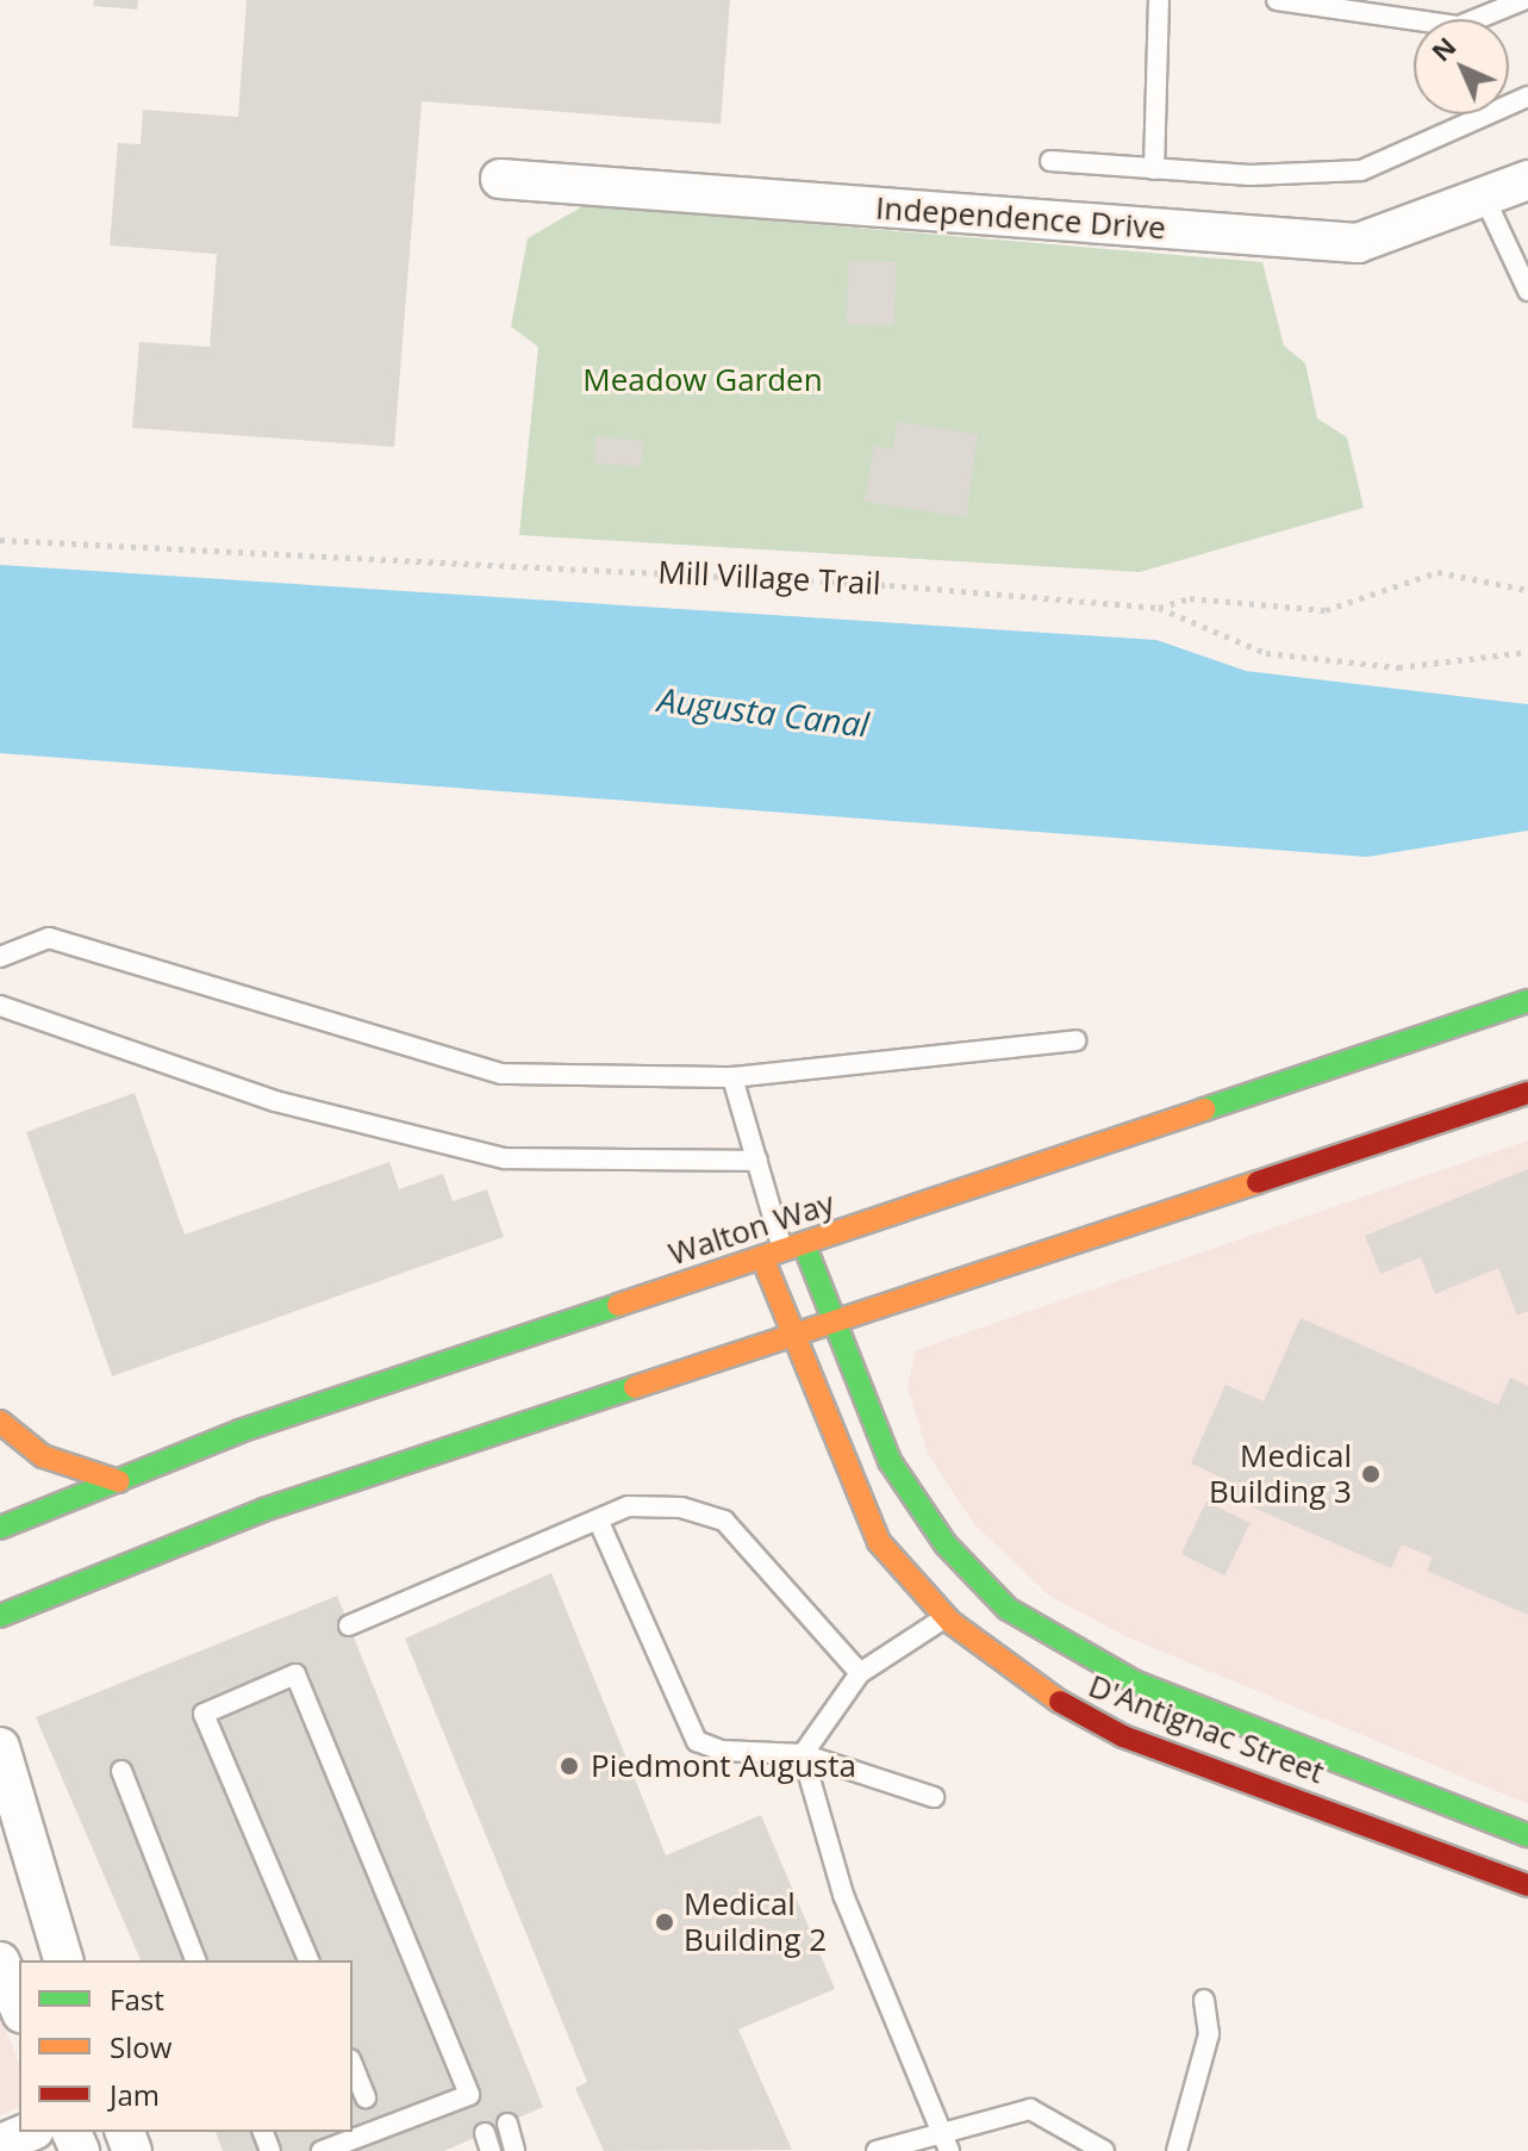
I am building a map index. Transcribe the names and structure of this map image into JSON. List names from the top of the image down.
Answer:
{
  "streets": {
    "main road": ["Walton Way", "D'Antignac Street"],
    "street": ["Independence Drive"],
    "path": ["Mill Village Trail"]
  },
  "crossings": [
    ["Walton Way", "D'Antignac Street"]
  ],
  "water": ["Augusta Canal"],
  "parks": ["Meadow Garden"],
  "places": ["Medical Building 3", "Piedmont Augusta", "Medical Building 2"],
  "legend": ["Fast", "Slow", "Jam"],
  "north": "top left"
}
